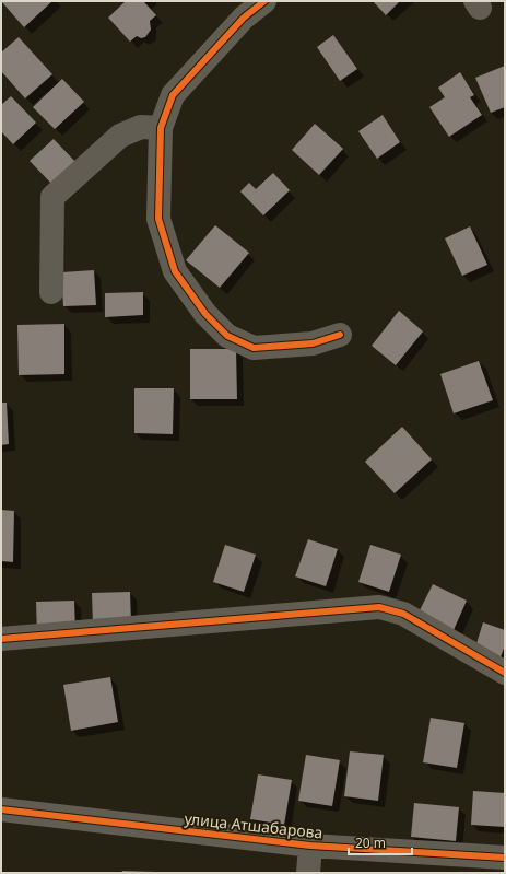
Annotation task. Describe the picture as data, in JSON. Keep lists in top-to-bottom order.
{
  "streets": {
    "street": ["улица Атшабарова"]
  },
  "scale_bar": "20 m"
}
